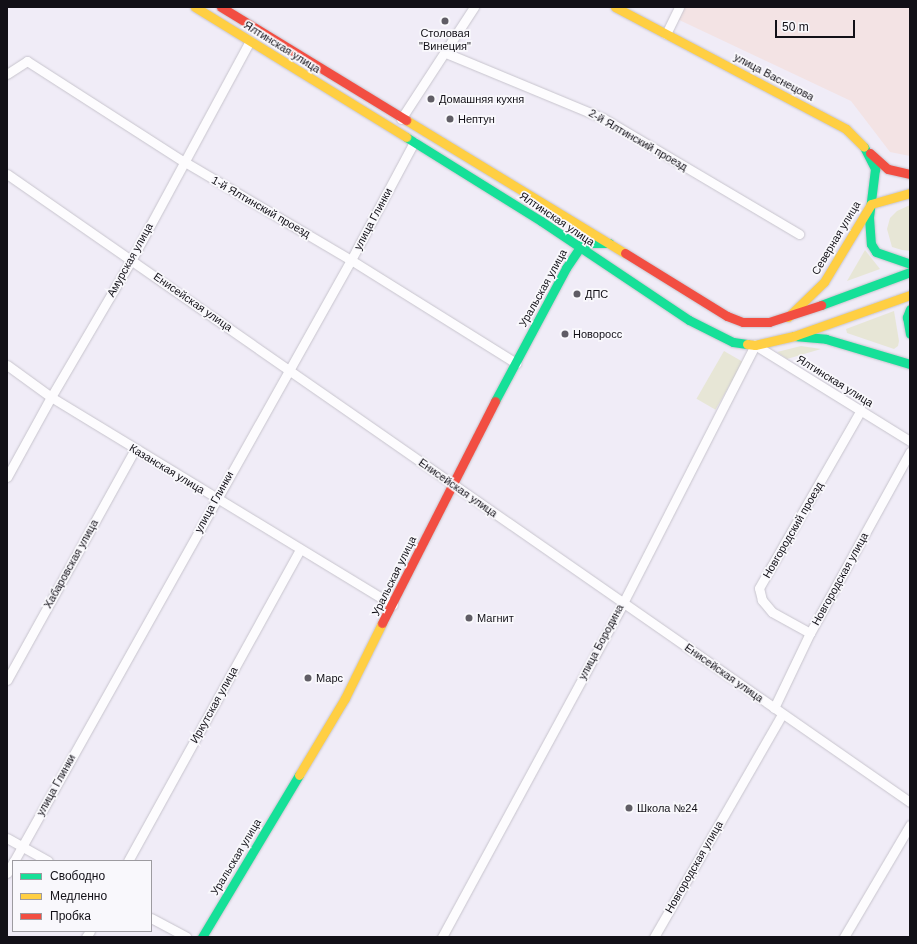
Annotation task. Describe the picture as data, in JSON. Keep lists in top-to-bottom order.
{
  "streets": {
    "main road": [
      "Ялтинская улица",
      "улица Васнецова",
      "Северная улица",
      "Уральская улица"
    ],
    "street": [
      "2-й Ялтинский проезд",
      "1-й Ялтинский проезд",
      "улица Глинки",
      "Амурская улица",
      "Енисейская улица",
      "Казанская улица",
      "Новгородский проезд",
      "Хабаровская улица",
      "Новгородская улица",
      "улица Бородина",
      "Иркутская улица"
    ]
  },
  "crossings": [
    ["Ялтинская улица", "улица Глинки"],
    ["Ялтинская улица", "Северная улица"],
    ["Ялтинская улица", "Амурская улица"],
    ["Ялтинская улица", "Уральская улица"],
    ["Ялтинская улица", "Новгородский проезд"],
    ["Ялтинская улица", "улица Бородина"],
    ["улица Васнецова", "Северная улица"],
    ["1-й Ялтинский проезд", "улица Глинки"],
    ["1-й Ялтинский проезд", "Амурская улица"],
    ["1-й Ялтинский проезд", "Уральская улица"],
    ["улица Глинки", "Енисейская улица"],
    ["улица Глинки", "Казанская улица"],
    ["Амурская улица", "Енисейская улица"],
    ["Амурская улица", "Казанская улица"],
    ["Уральская улица", "Енисейская улица"],
    ["Уральская улица", "Казанская улица"],
    ["Енисейская улица", "Новгородская улица"],
    ["Енисейская улица", "улица Бородина"],
    ["Казанская улица", "Хабаровская улица"],
    ["Казанская улица", "Иркутская улица"],
    ["Новгородский проезд", "Новгородская улица"]
  ],
  "places": [
    "Столовая \"Винеция\"",
    "Домашняя кухня",
    "Нептун",
    "ДПС",
    "Новоросс",
    "Магнит",
    "Марс",
    "Школа №24"
  ],
  "legend": ["Свободно", "Медленно", "Пробка"],
  "scale_bar": "50 m"
}
